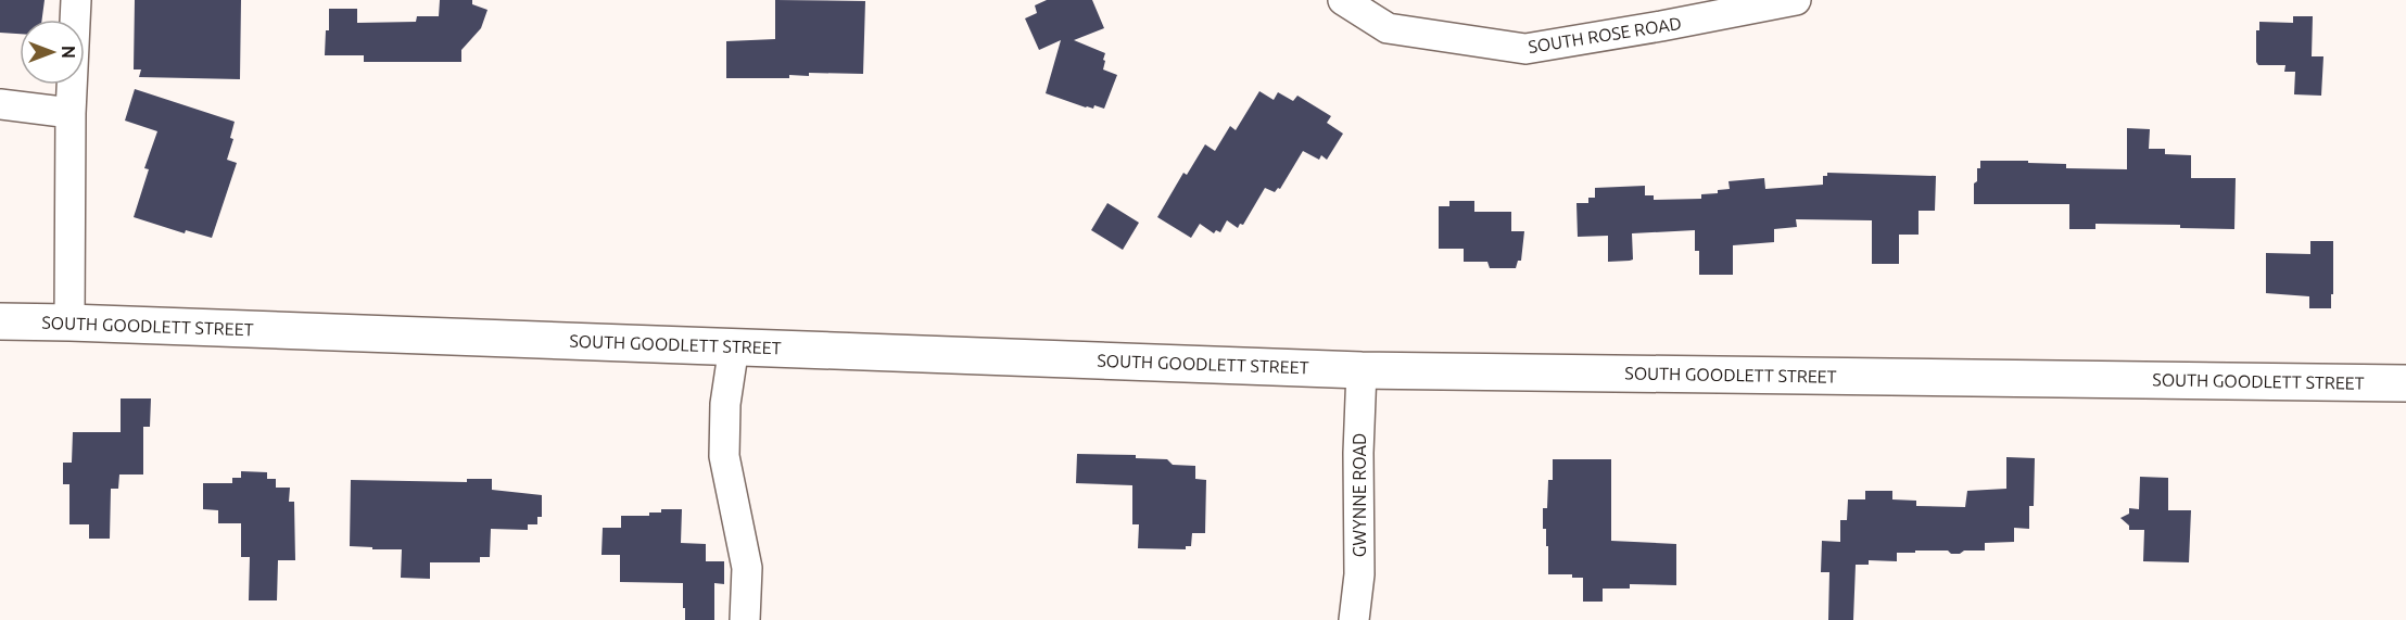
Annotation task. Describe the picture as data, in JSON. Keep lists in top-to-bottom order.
{
  "streets": {
    "main road": ["SOUTH GOODLETT STREET"],
    "street": ["SOUTH ROSE ROAD", "GWYNNE ROAD"]
  },
  "crossings": [
    ["SOUTH GOODLETT STREET", "GWYNNE ROAD"]
  ],
  "north": "right"
}
